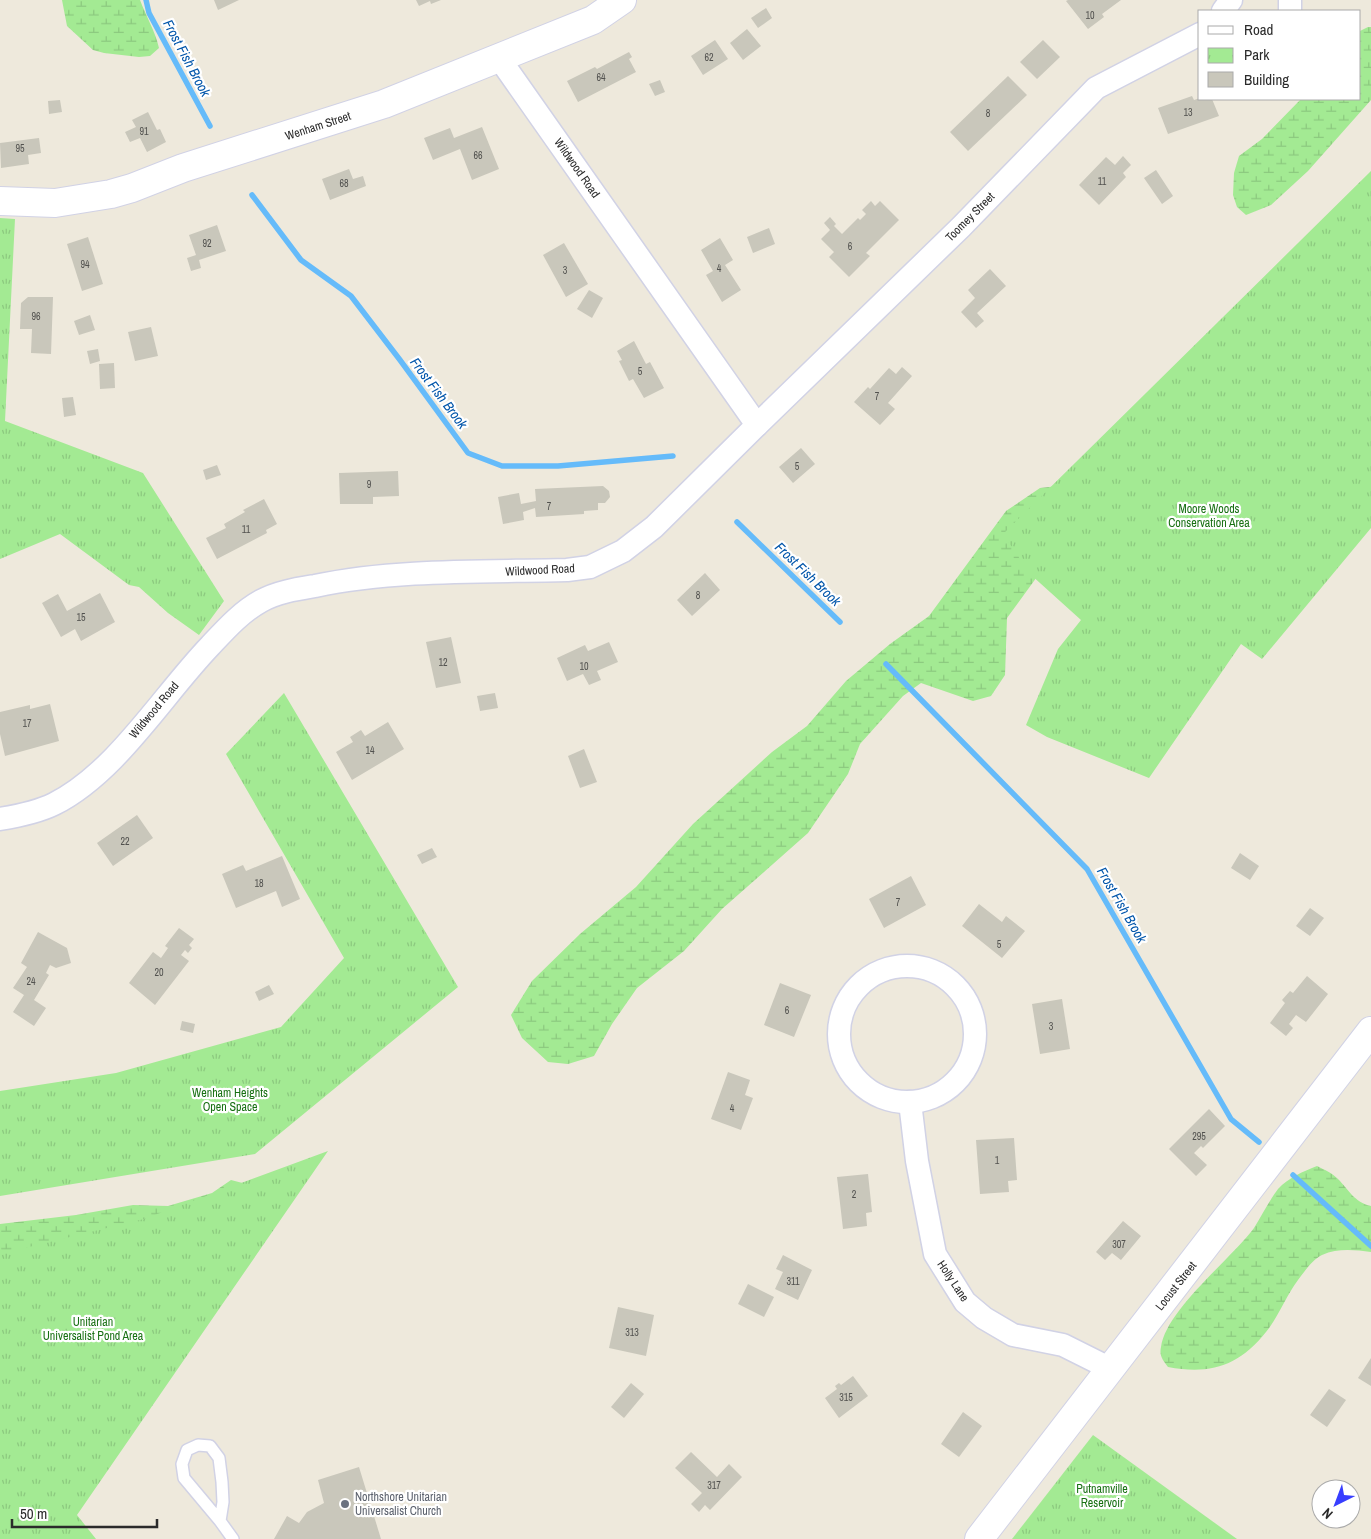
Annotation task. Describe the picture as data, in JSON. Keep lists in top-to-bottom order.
{
  "streets": {
    "main road": ["Wenham Street", "Locust Street"],
    "street": ["Wildwood Road", "Toomey Street", "Holly Lane"]
  },
  "crossings": [
    ["Wenham Street", "Wildwood Road"],
    ["Wildwood Road", "Toomey Street"],
    ["Holly Lane", "Locust Street"]
  ],
  "water": ["Frost Fish Brook"],
  "parks": [
    "Moore Woods Conservation Area",
    "Wenham Heights Open Space",
    "Unitarian Universalist Pond Area",
    "Putnamville Reservoir"
  ],
  "places": ["Northshore Unitarian Universalist Church"],
  "house_numbers": [
    "10",
    "62",
    "64",
    "13",
    "8",
    "91",
    "95",
    "66",
    "11",
    "68",
    "92",
    "6",
    "94",
    "4",
    "3",
    "96",
    "5",
    "7",
    "5",
    "9",
    "7",
    "11",
    "8",
    "15",
    "12",
    "10",
    "17",
    "14",
    "22",
    "18",
    "7",
    "5",
    "20",
    "24",
    "6",
    "3",
    "4",
    "295",
    "1",
    "2",
    "307",
    "311",
    "313",
    "315",
    "317"
  ],
  "legend": ["Road", "Park", "Building"],
  "scale_bar": "50 m",
  "north": "bottom left"
}
